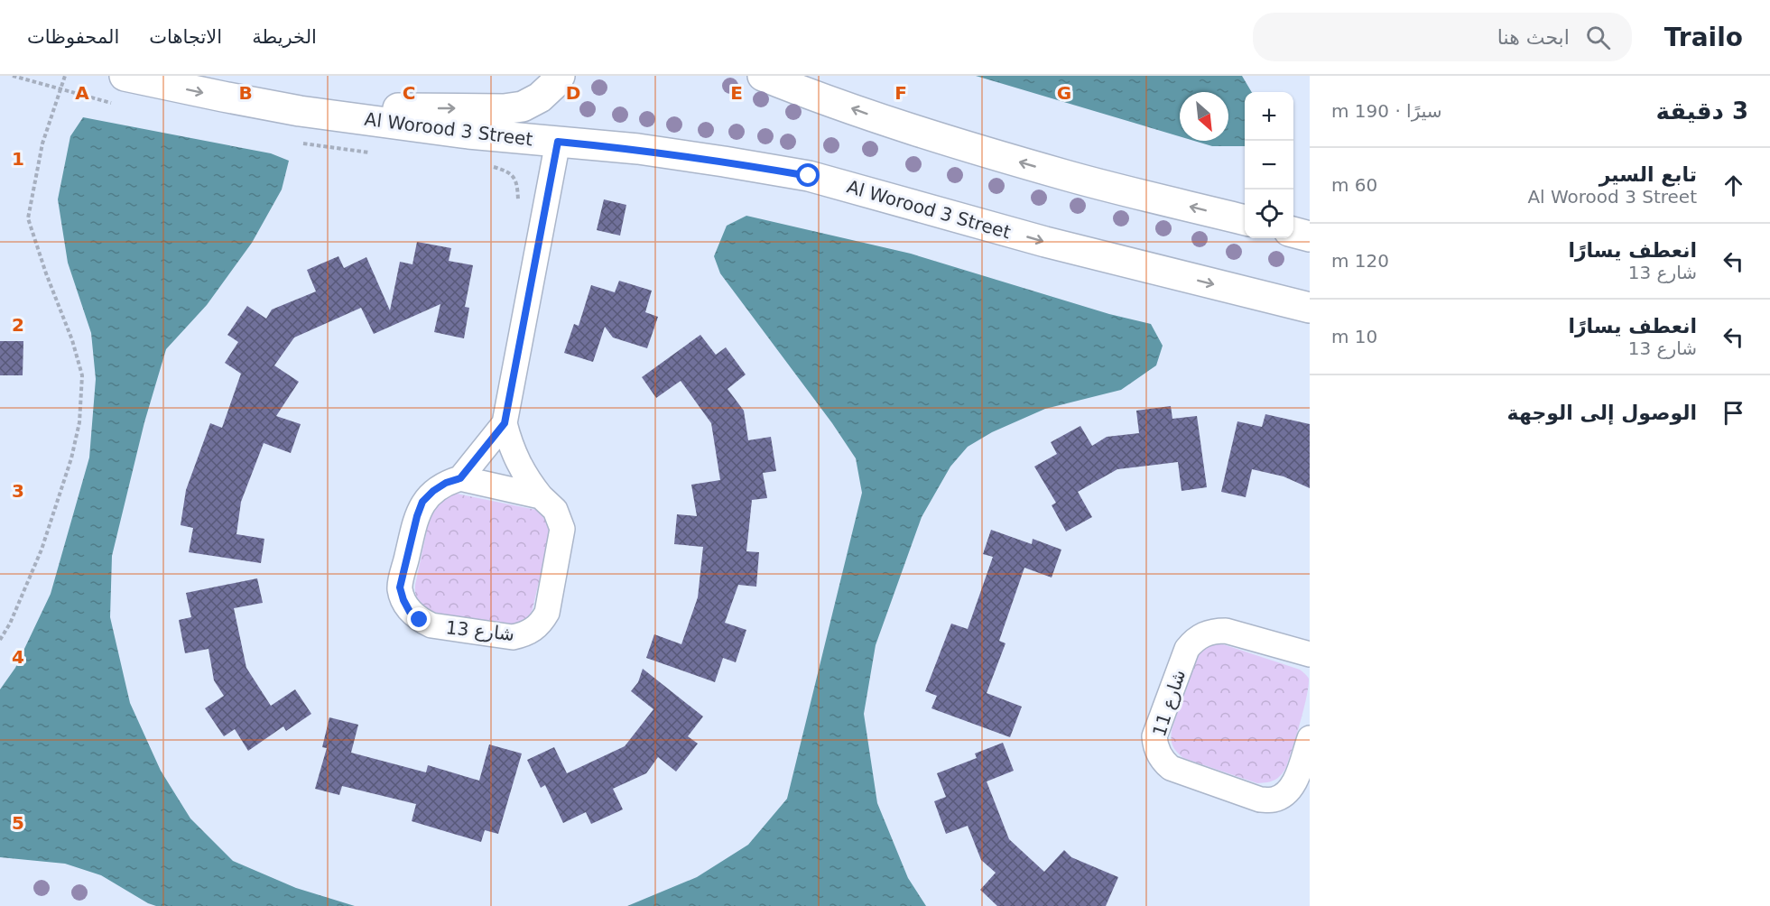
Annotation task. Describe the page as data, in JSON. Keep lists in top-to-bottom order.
{
  "streets": {
    "street": ["Al Worood 3 Street", "شارع 13", "شارع 11"]
  },
  "crossings": [
    ["Al Worood 3 Street", "شارع 13"]
  ],
  "north": "bottom right",
  "page": {
    "header": "Trailo",
    "search": "ابحث هنا",
    "nav": ["الخريطة", "الاتجاهات", "المحفوظات"],
    "heading": ["3 دقيقة", "سيرًا · 190 m"],
    "map_buttons": ["+", "−"],
    "list": [
      ["تابع السير", "Al Worood 3 Street", "60 m"],
      ["انعطف يسارًا", "شارع 13", "120 m"],
      ["انعطف يسارًا", "شارع 13", "10 m"],
      "الوصول إلى الوجهة"
    ]
  },
  "grid": {
    "columns": [
      "A",
      "B",
      "C",
      "D",
      "E",
      "F",
      "G"
    ],
    "rows": [
      "1",
      "2",
      "3",
      "4",
      "5"
    ]
  }
}
